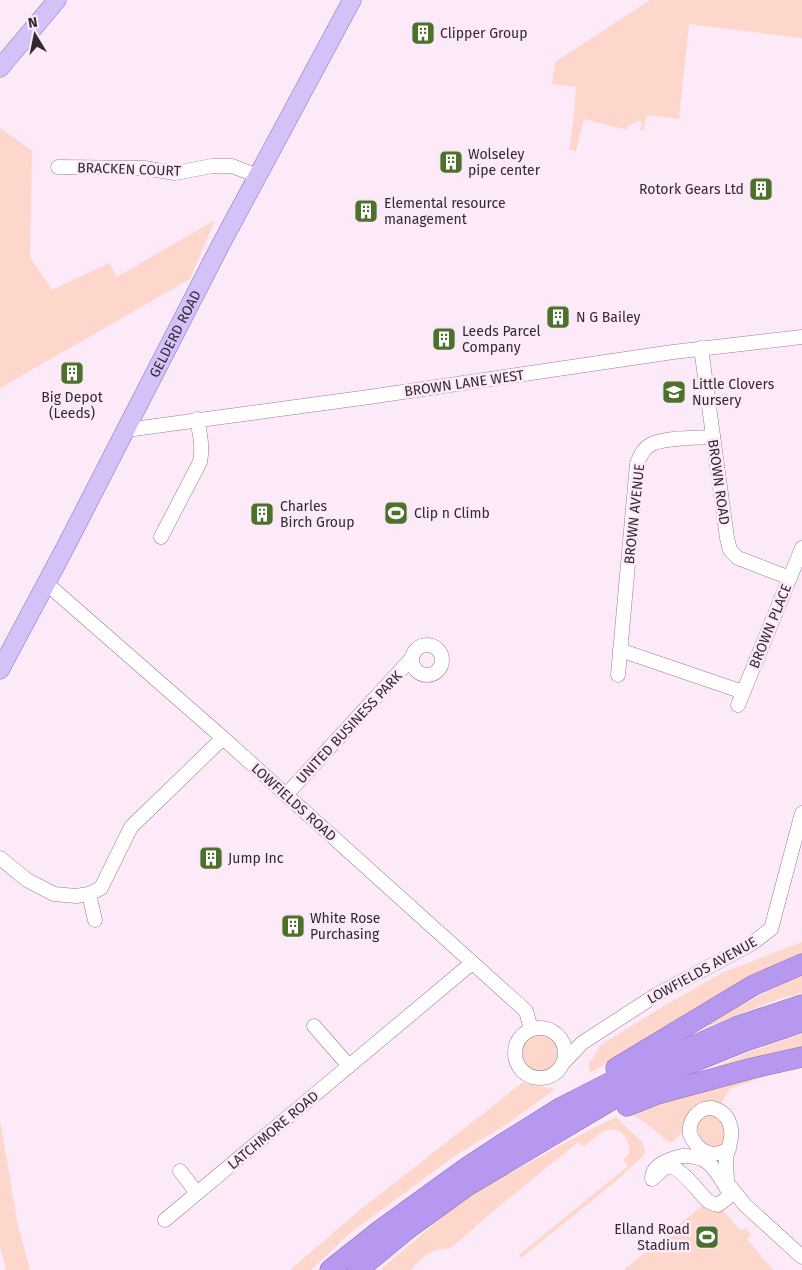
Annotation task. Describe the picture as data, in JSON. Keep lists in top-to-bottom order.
{
  "streets": {
    "main road": ["GELDERD ROAD"],
    "street": [
      "BRACKEN COURT",
      "BROWN LANE WEST",
      "BROWN ROAD",
      "BROWN AVENUE",
      "BROWN PLACE",
      "UNITED BUSINESS PARK",
      "LOWFIELDS ROAD",
      "LOWFIELDS AVENUE",
      "LATCHMORE ROAD"
    ]
  },
  "crossings": [
    ["BRACKEN COURT", "GELDERD ROAD"],
    ["GELDERD ROAD", "BROWN LANE WEST"],
    ["GELDERD ROAD", "LOWFIELDS ROAD"],
    ["BROWN LANE WEST", "BROWN ROAD"],
    ["BROWN ROAD", "BROWN AVENUE"],
    ["BROWN ROAD", "BROWN PLACE"],
    ["BROWN AVENUE", "BROWN PLACE"],
    ["UNITED BUSINESS PARK", "LOWFIELDS ROAD"],
    ["LOWFIELDS ROAD", "LOWFIELDS AVENUE"],
    ["LOWFIELDS ROAD", "LATCHMORE ROAD"]
  ],
  "places": {
    "building": [
      "Clipper Group",
      "Wolseley pipe center",
      "Rotork Gears Ltd",
      "Elemental resource management",
      "N G Bailey",
      "Leeds Parcel Company",
      "Big Depot (Leeds)",
      "Charles Birch Group",
      "Jump Inc",
      "White Rose Purchasing"
    ],
    "school or university": ["Little Clovers Nursery"],
    "sports": ["Clip n Climb", "Elland Road Stadium"]
  },
  "north": "top"
}
